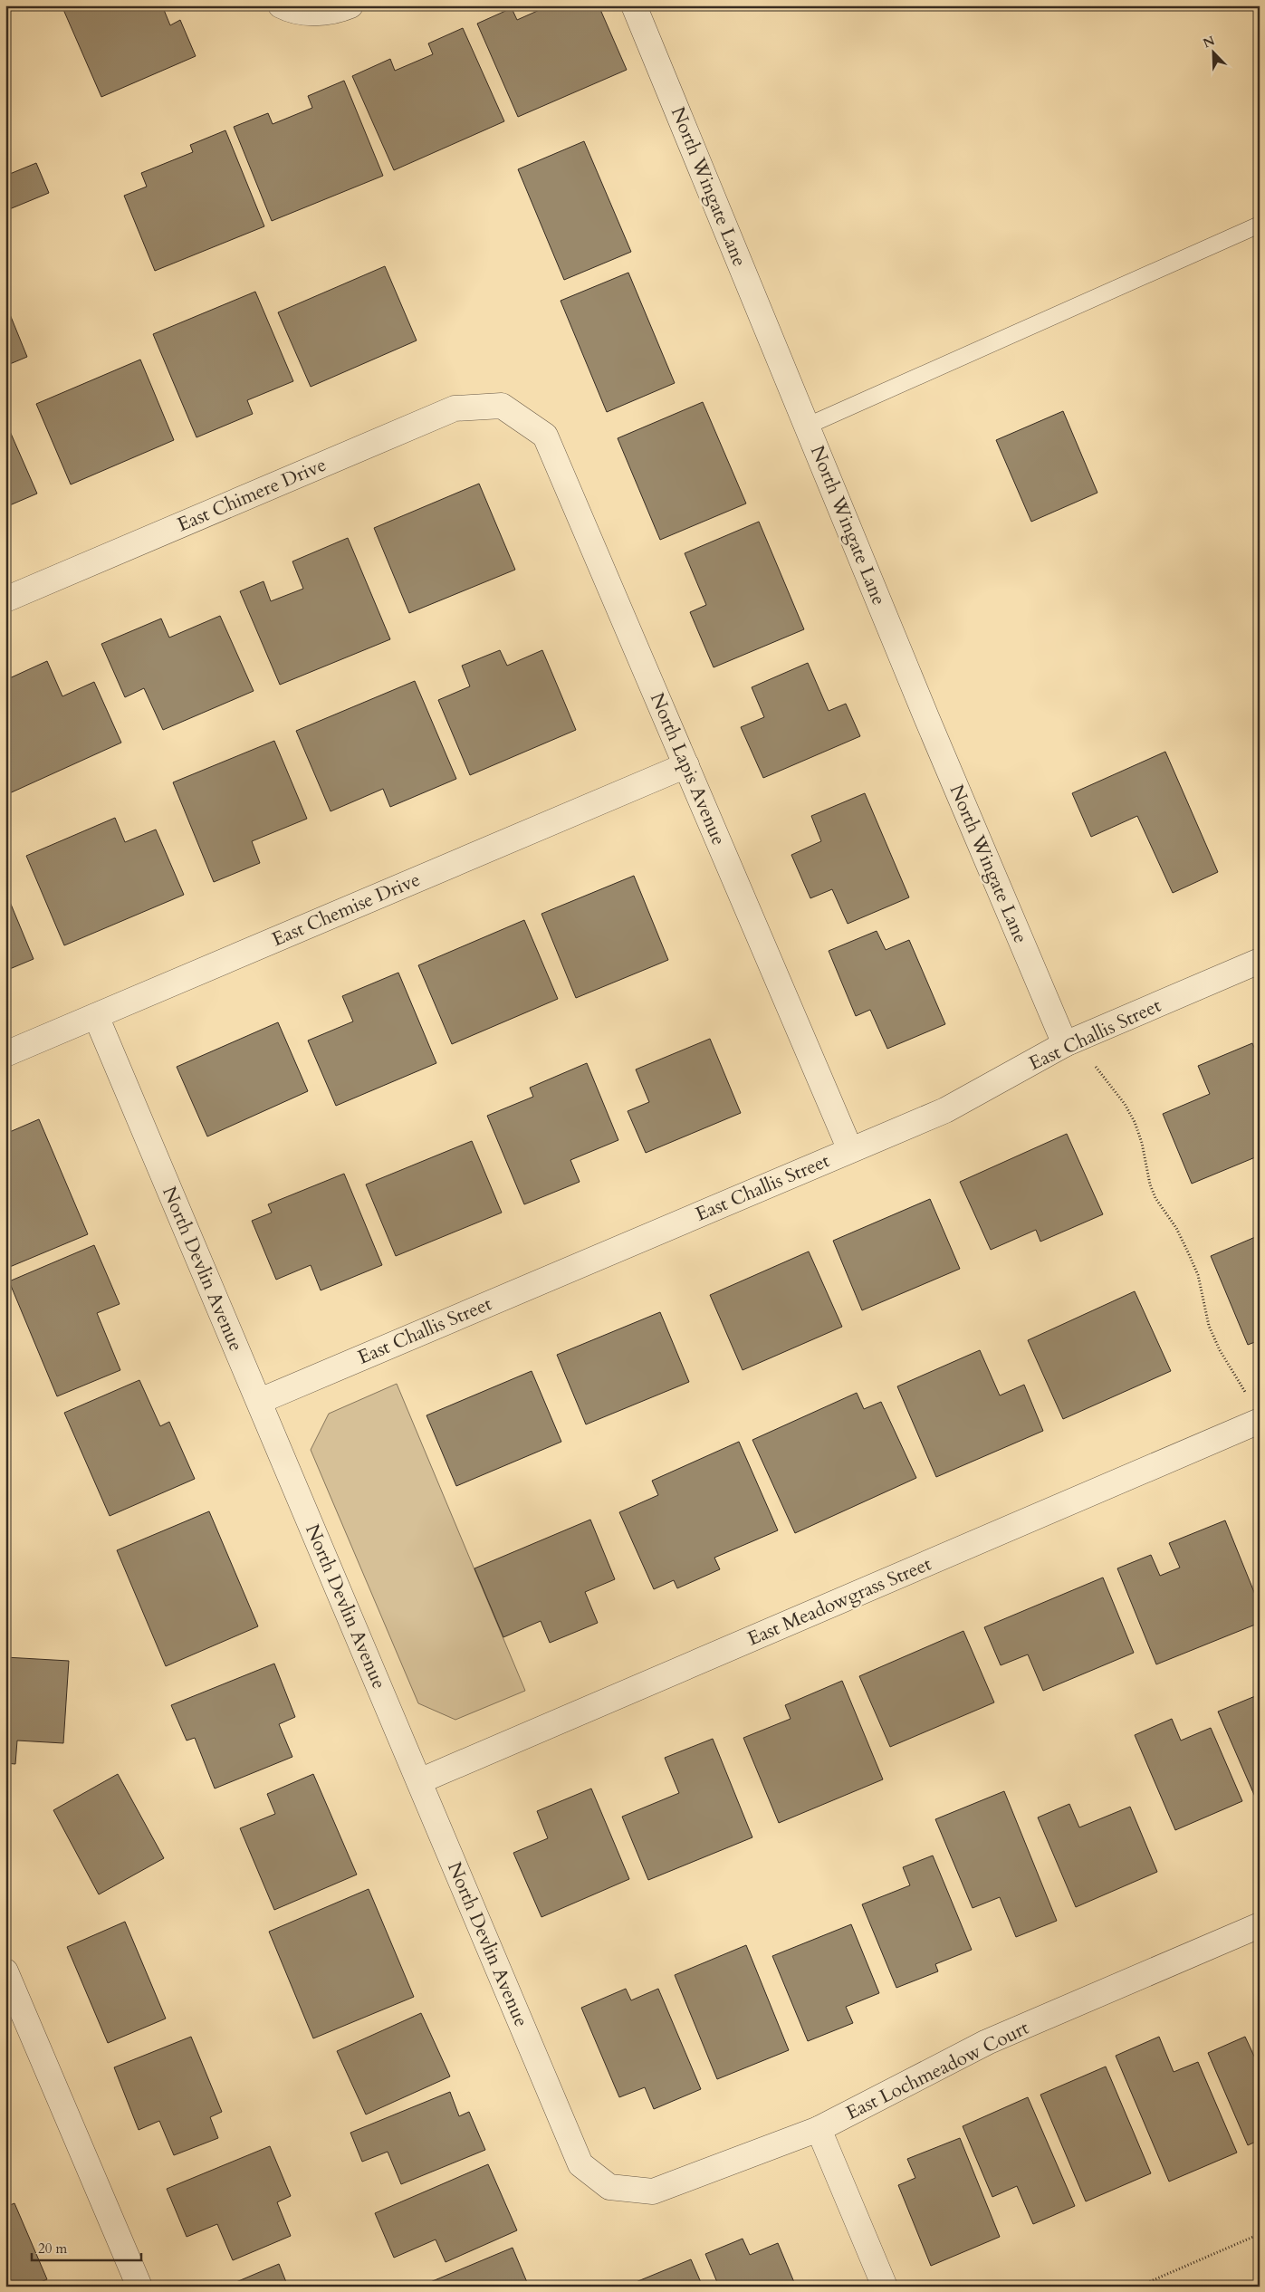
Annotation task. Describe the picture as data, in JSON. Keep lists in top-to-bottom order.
{
  "streets": {
    "street": [
      "North Wingate Lane",
      "East Chimere Drive",
      "North Lapis Avenue",
      "East Chemise Drive",
      "East Challis Street",
      "North Devlin Avenue",
      "East Meadowgrass Street",
      "East Lochmeadow Court"
    ]
  },
  "crossings": [
    ["North Wingate Lane", "East Challis Street"],
    ["East Chimere Drive", "North Lapis Avenue"],
    ["North Lapis Avenue", "East Chemise Drive"],
    ["North Lapis Avenue", "East Challis Street"],
    ["East Chemise Drive", "North Devlin Avenue"],
    ["East Challis Street", "North Devlin Avenue"],
    ["North Devlin Avenue", "East Meadowgrass Street"],
    ["North Devlin Avenue", "East Lochmeadow Court"]
  ],
  "scale_bar": "20 m",
  "north": "top left"
}
